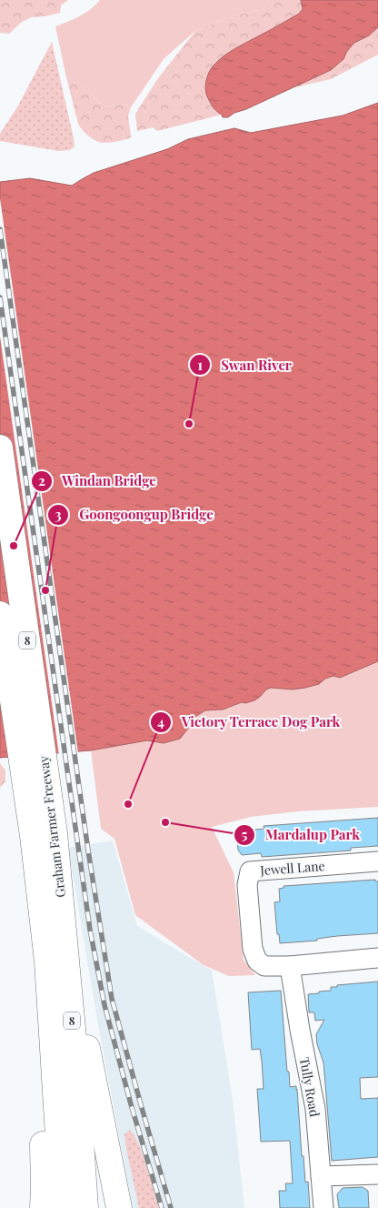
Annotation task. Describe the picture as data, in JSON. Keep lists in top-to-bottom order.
{
  "streets": {
    "highway": ["8", "Graham Farmer Freeway"],
    "street": ["Jewell Lane", "Tully Road"]
  },
  "crossings": [
    ["Jewell Lane", "Tully Road"]
  ],
  "places": [
    "Swan River",
    "Windan Bridge",
    "Goongoongup Bridge",
    "Victory Terrace Dog Park",
    "Mardalup Park"
  ]
}
